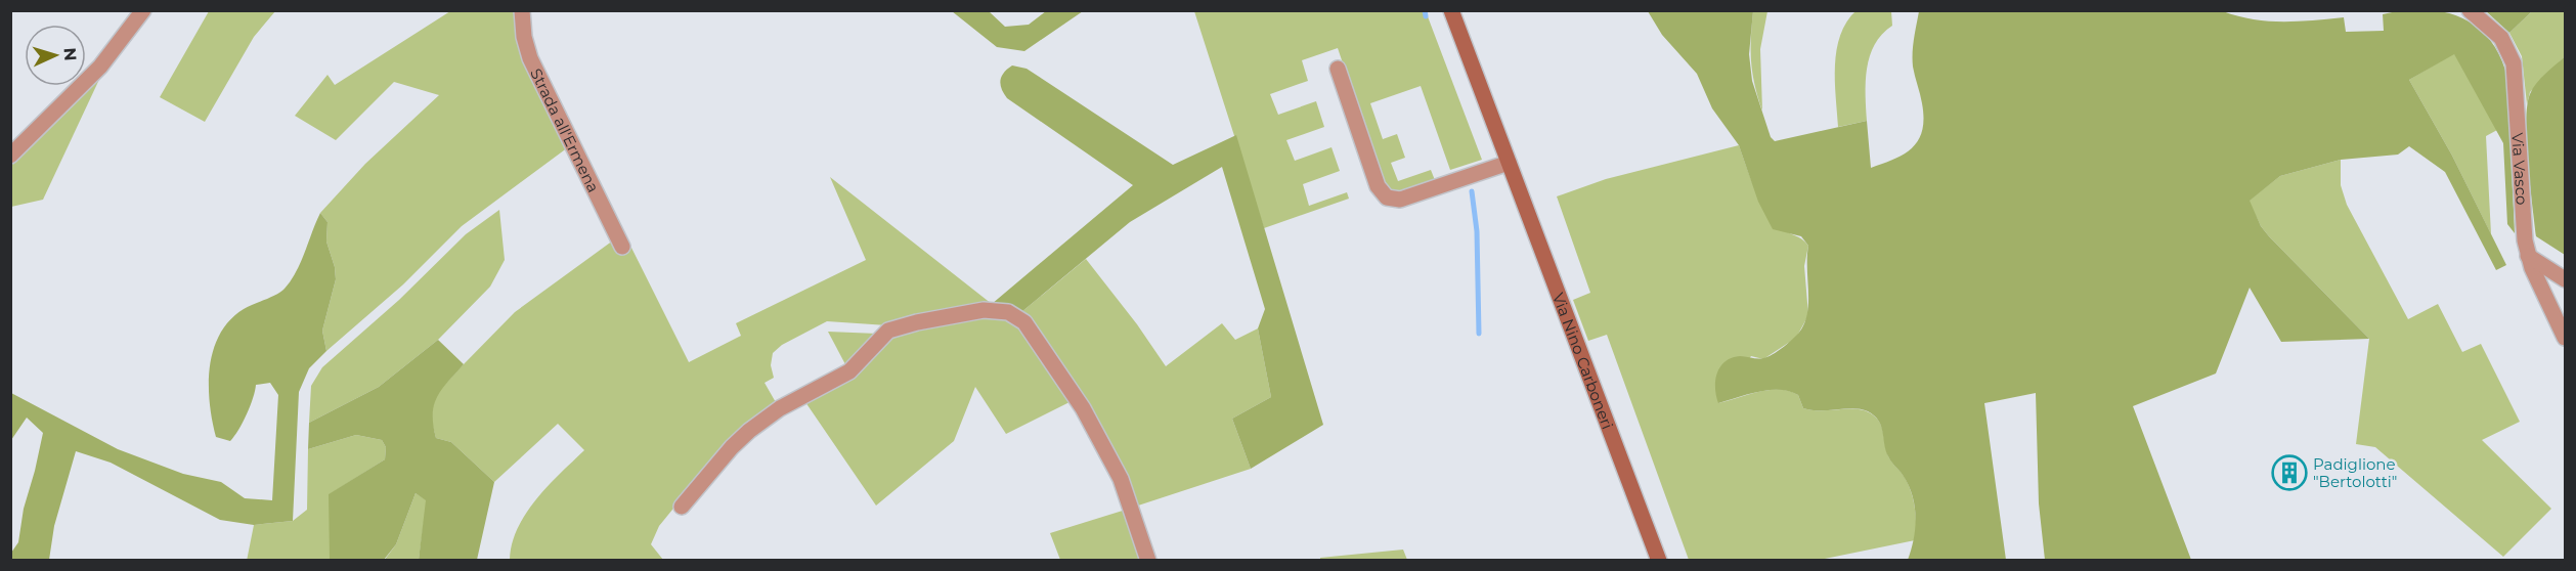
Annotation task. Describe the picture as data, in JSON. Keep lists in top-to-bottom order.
{
  "streets": {
    "main road": ["Via Nino Carboneri"],
    "street": ["Strada all'Ermena", "Via Vasco"]
  },
  "places": {
    "building": ["Padiglione \"Bertolotti\""]
  },
  "north": "right"
}
